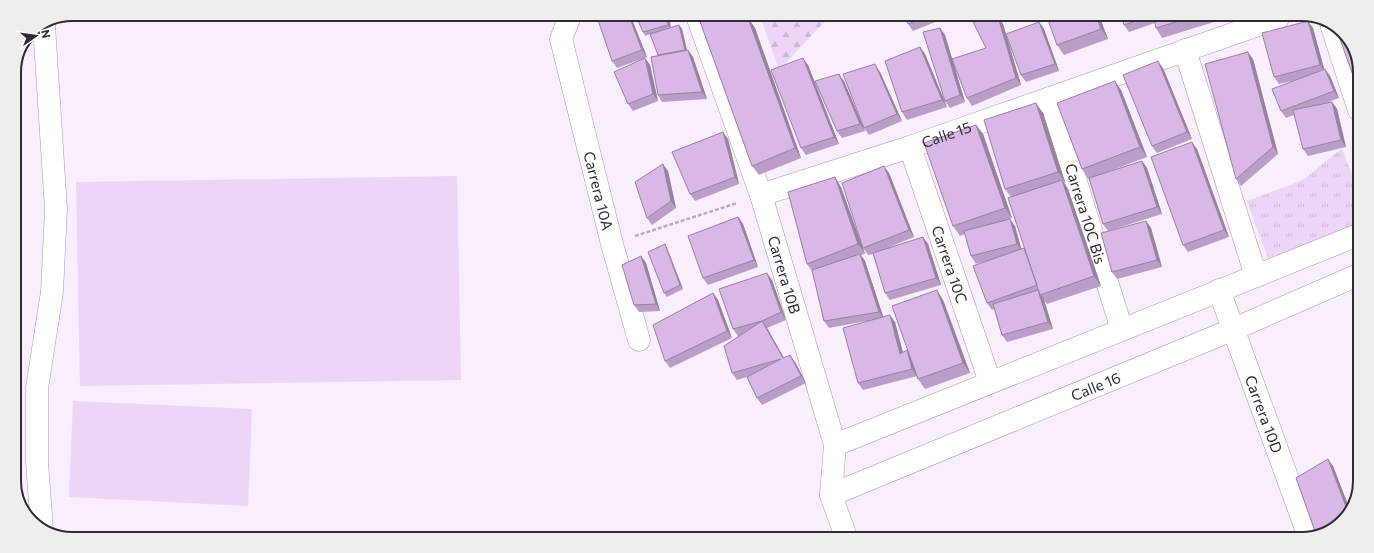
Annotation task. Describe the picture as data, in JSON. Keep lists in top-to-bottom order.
{
  "streets": {
    "street": [
      "Calle 15",
      "Carrera 10A",
      "Carrera 10C Bis",
      "Carrera 10C",
      "Carrera 10B",
      "Calle 16",
      "Carrera 10D"
    ]
  },
  "crossings": [
    ["Calle 15", "Carrera 10C Bis"],
    ["Calle 15", "Carrera 10C"],
    ["Calle 15", "Carrera 10B"],
    ["Carrera 10B", "Calle 16"],
    ["Calle 16", "Carrera 10D"]
  ],
  "north": "right"
}
